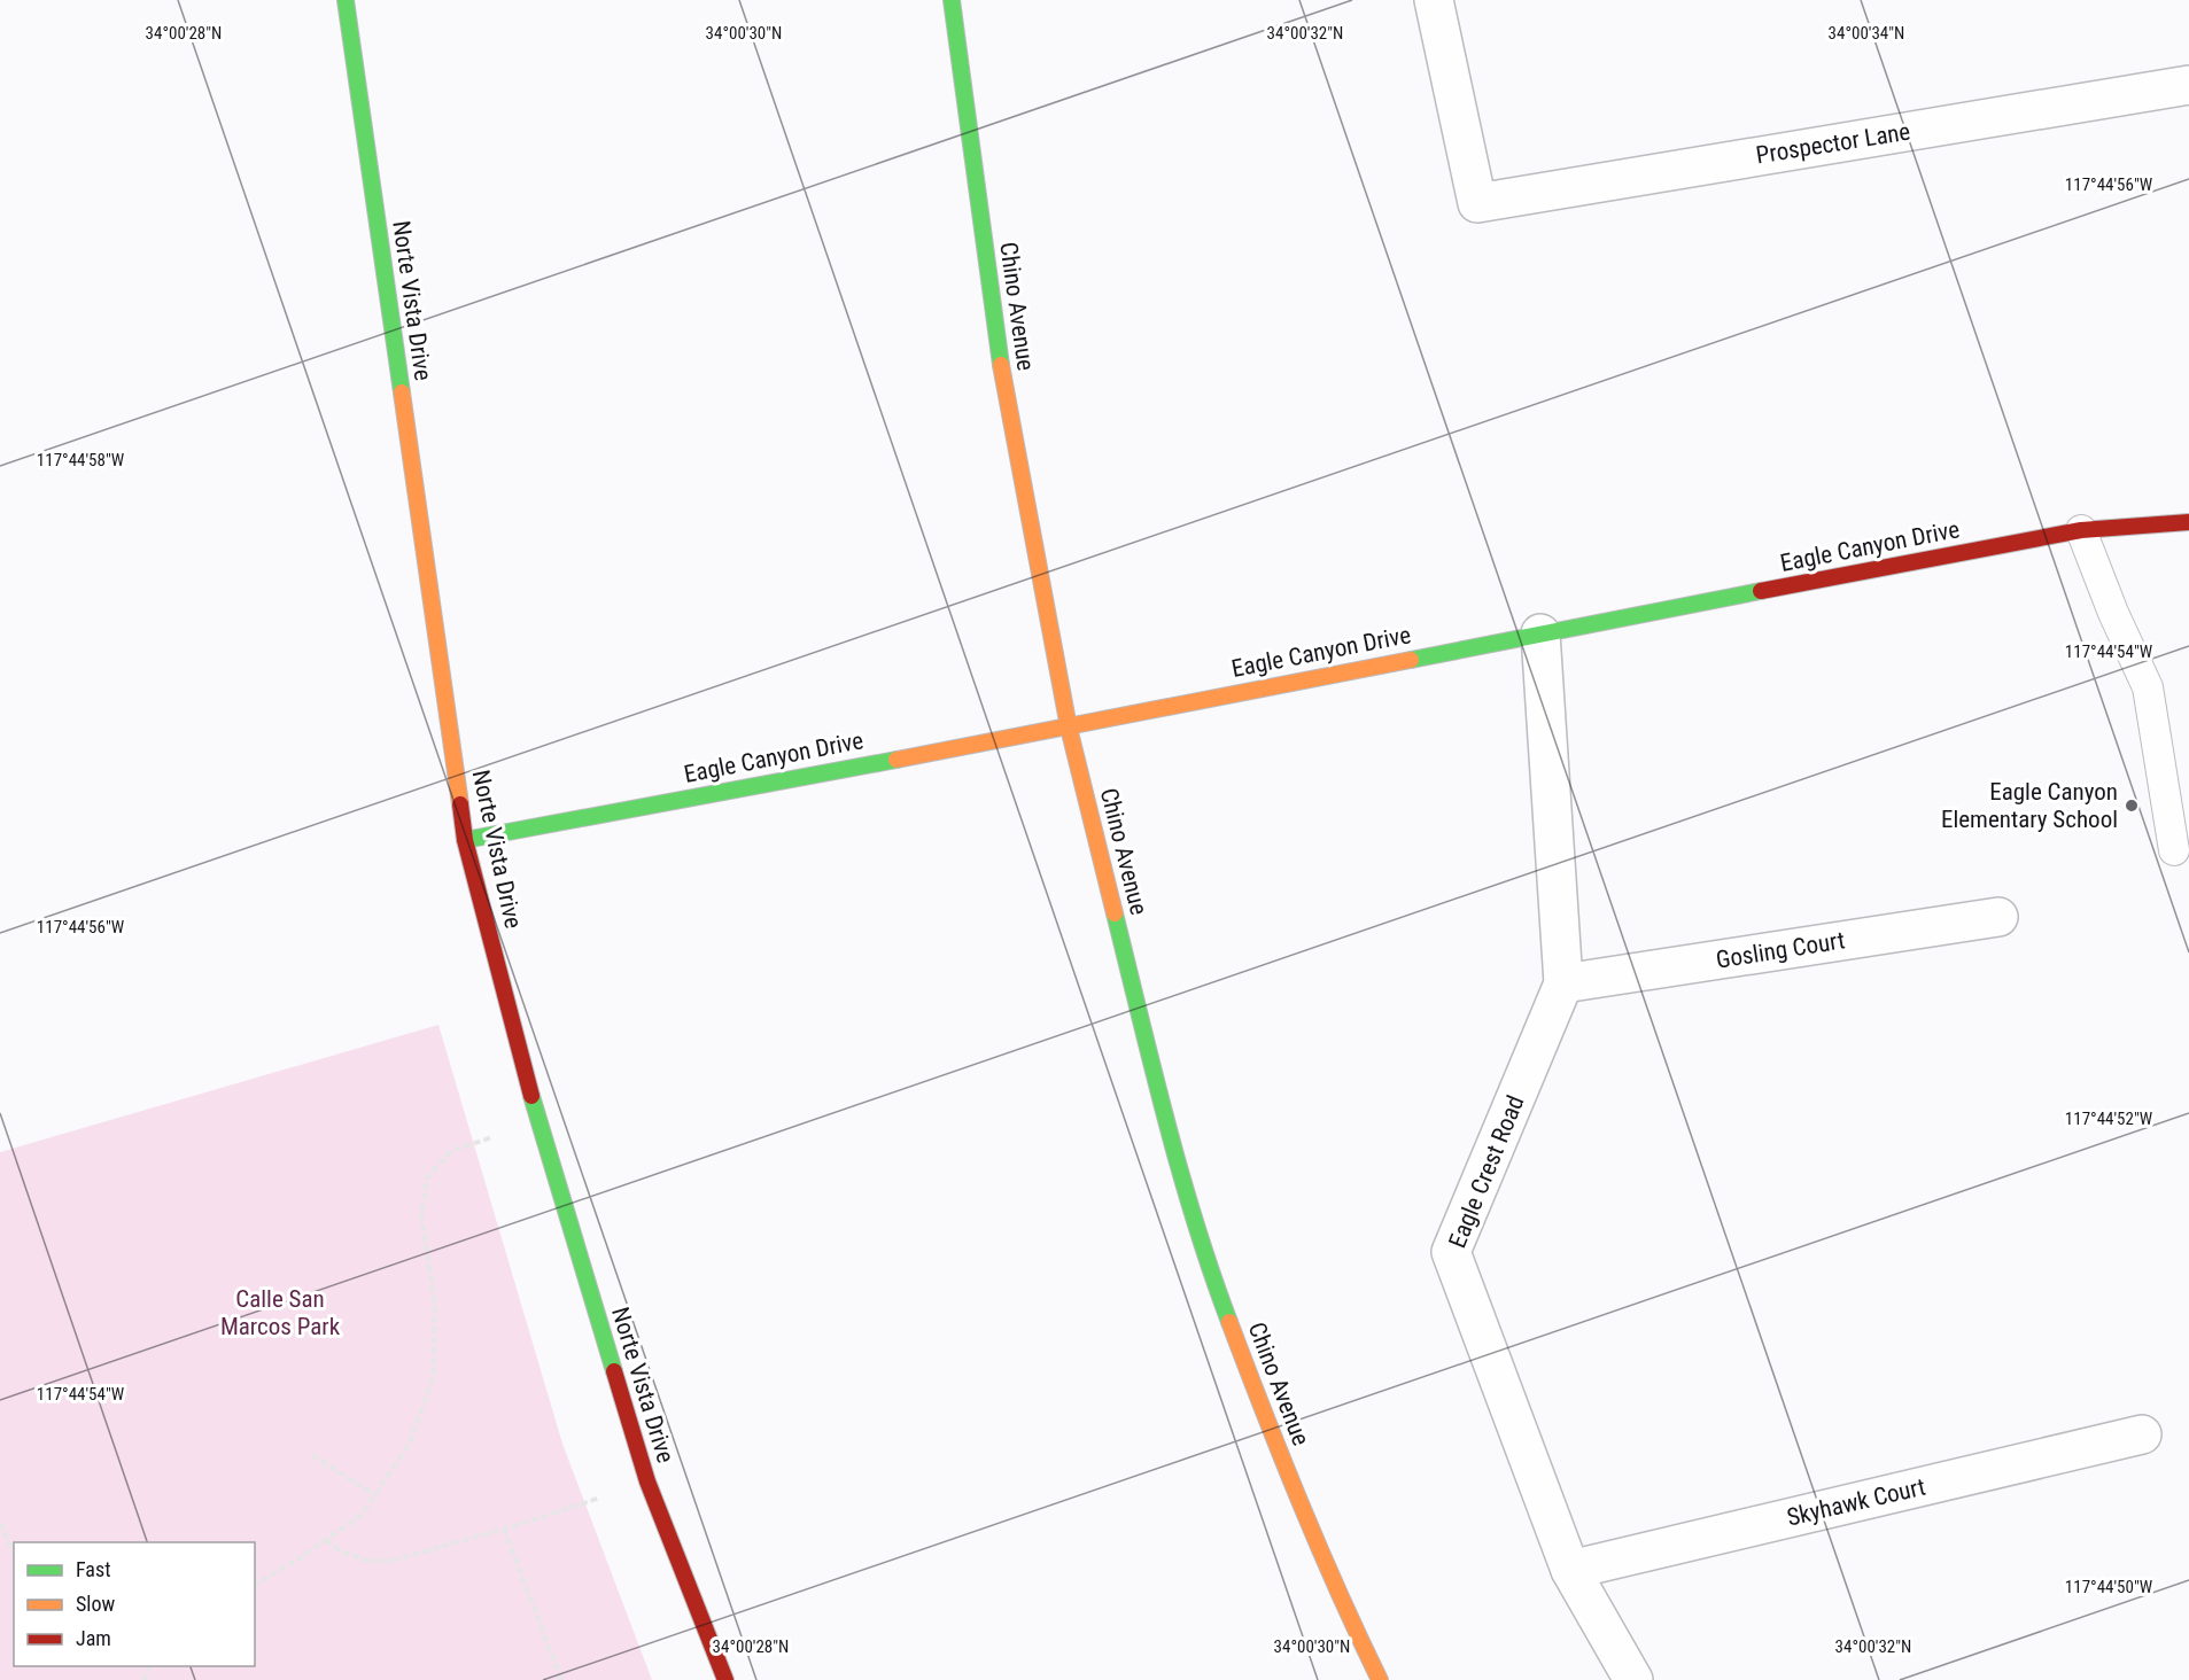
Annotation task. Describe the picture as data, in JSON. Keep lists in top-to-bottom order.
{
  "streets": {
    "street": [
      "Prospector Lane",
      "Norte Vista Drive",
      "Chino Avenue",
      "Eagle Canyon Drive",
      "Gosling Court",
      "Eagle Crest Road",
      "Skyhawk Court"
    ]
  },
  "crossings": [
    ["Norte Vista Drive", "Eagle Canyon Drive"],
    ["Chino Avenue", "Eagle Canyon Drive"],
    ["Eagle Canyon Drive", "Eagle Crest Road"],
    ["Gosling Court", "Eagle Crest Road"],
    ["Eagle Crest Road", "Skyhawk Court"]
  ],
  "parks": ["Calle San Marcos Park"],
  "places": ["Eagle Canyon Elementary School"],
  "legend": ["Fast", "Slow", "Jam"],
  "coordinates": [
    "34°00'28\"N",
    "34°00'30\"N",
    "34°00'32\"N",
    "34°00'34\"N",
    "117°44'56\"W",
    "117°44'58\"W",
    "117°44'54\"W",
    "117°44'52\"W",
    "117°44'50\"W"
  ]
}
